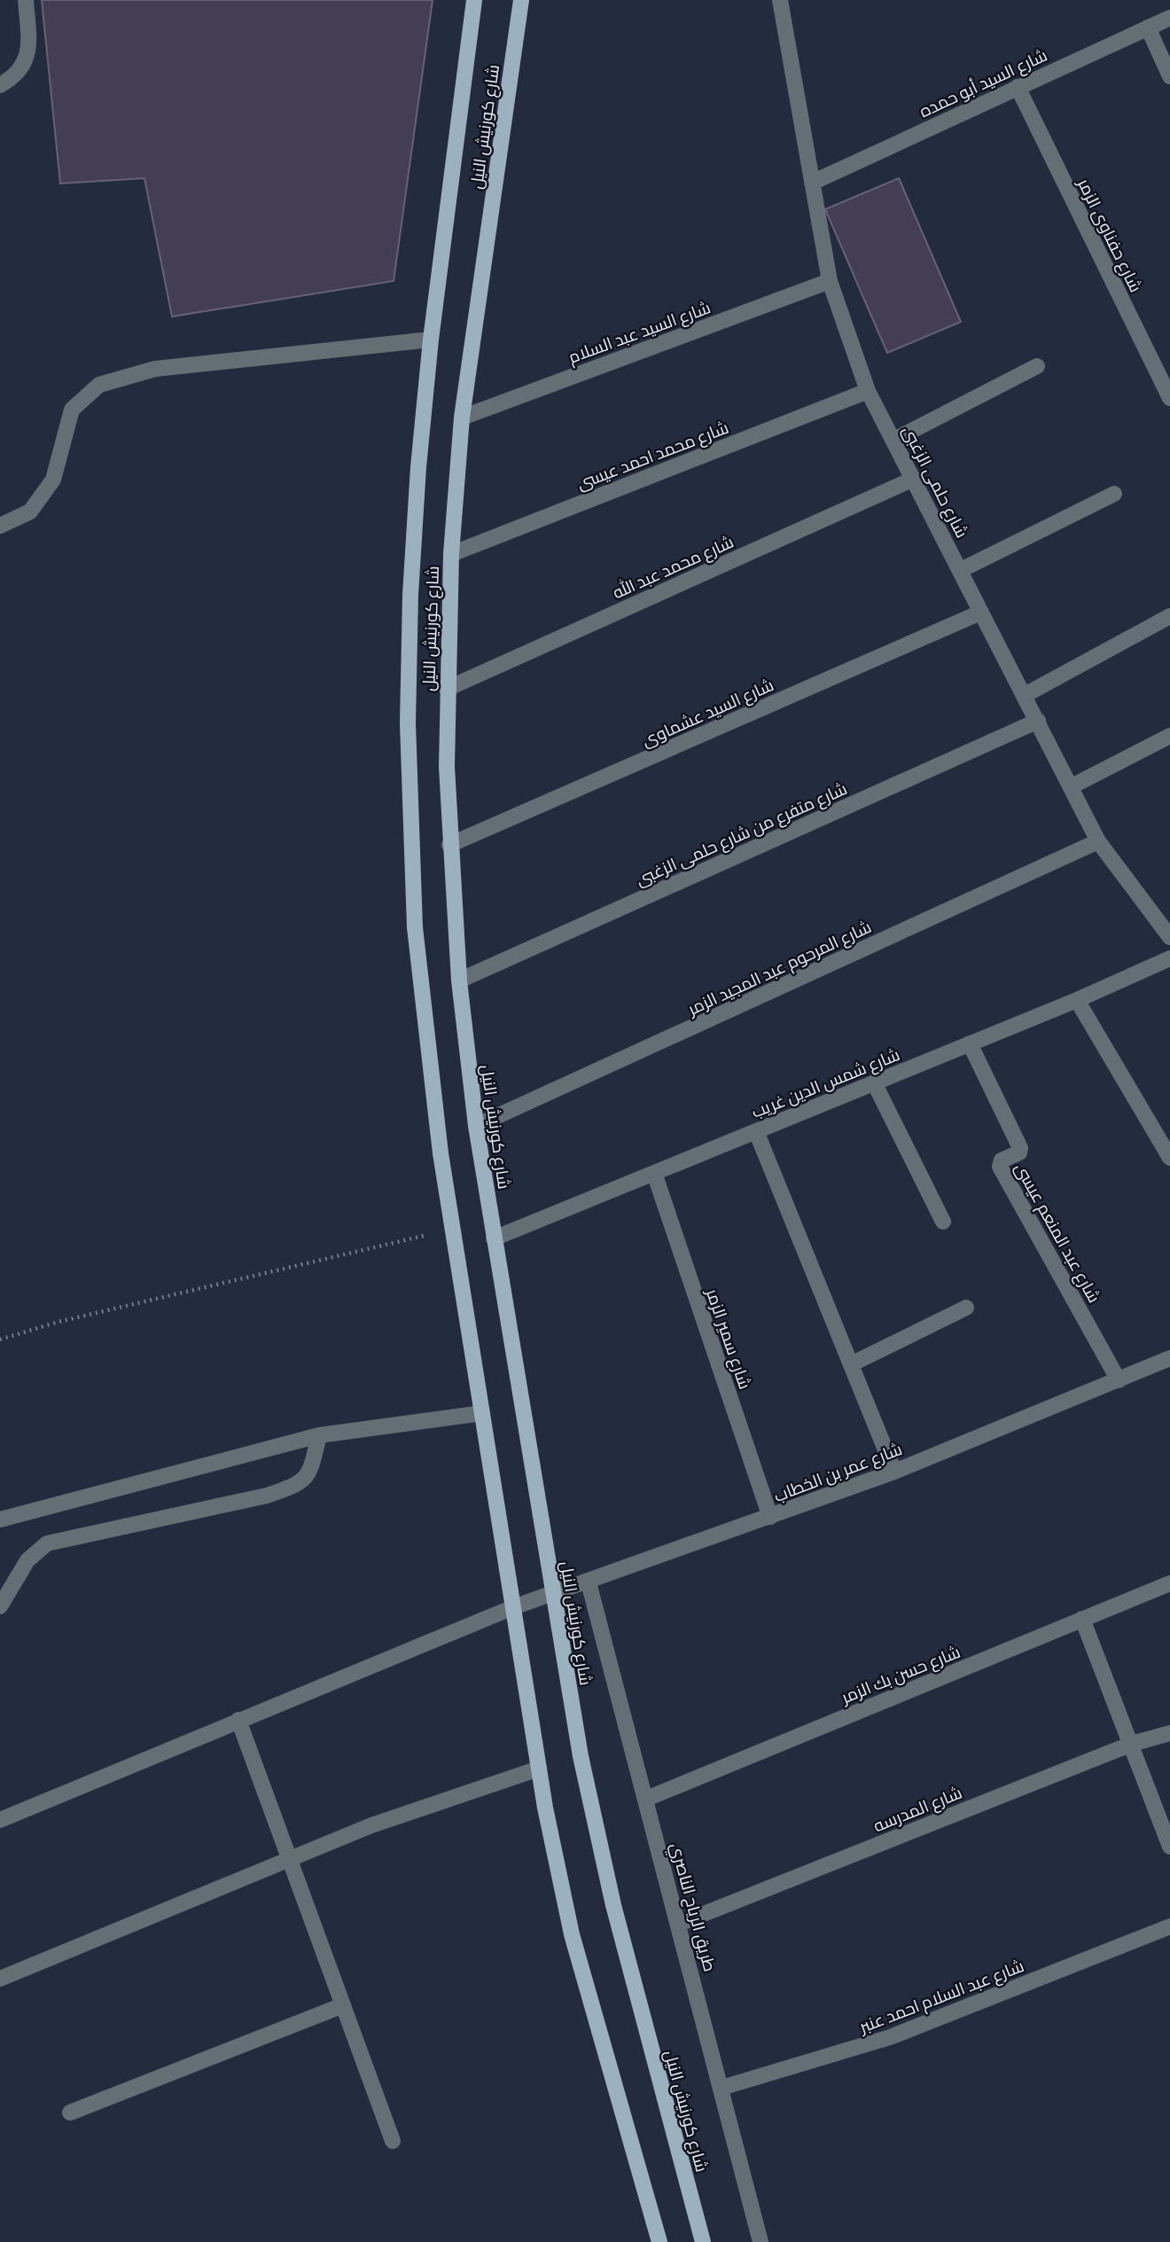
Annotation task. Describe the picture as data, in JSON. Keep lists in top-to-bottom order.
{
  "streets": {
    "main road": ["شارع كورنيش النيل"],
    "street": [
      "شارع السيد أبو حمده",
      "شارع حفناوى الزمر",
      "شارع السيد عبد السلام",
      "شارع محمد احمد عيسى",
      "شارع حلمى الزغبى",
      "شارع محمد عبد الله",
      "شارع السيد عشماوى",
      "شارع متفرع من شارع حلمى الزغبى",
      "شارع المرحوم عبد المجيد الزمر",
      "شارع شمس الدين غريب",
      "شارع عبد المنعم عيسى",
      "شارع سمير الزمر",
      "شارع عمر بن الخطاب",
      "شارع حسن بك الزمر",
      "شارع المدرسه",
      "طريق الرياح الناصري",
      "شارع عبد السلام احمد عنبر"
    ]
  },
  "crossings": [
    ["شارع السيد أبو حمده", "شارع حفناوى الزمر"],
    ["شارع السيد أبو حمده", "شارع حلمى الزغبى"],
    ["شارع كورنيش النيل", "شارع السيد عبد السلام"],
    ["شارع كورنيش النيل", "شارع محمد احمد عيسى"],
    ["شارع كورنيش النيل", "شارع محمد عبد الله"],
    ["شارع كورنيش النيل", "شارع السيد عشماوى"],
    ["شارع كورنيش النيل", "شارع متفرع من شارع حلمى الزغبى"],
    ["شارع كورنيش النيل", "شارع المرحوم عبد المجيد الزمر"],
    ["شارع كورنيش النيل", "شارع شمس الدين غريب"],
    ["شارع كورنيش النيل", "شارع عمر بن الخطاب"],
    ["شارع السيد عبد السلام", "شارع حلمى الزغبى"],
    ["شارع محمد احمد عيسى", "شارع حلمى الزغبى"],
    ["شارع حلمى الزغبى", "شارع محمد عبد الله"],
    ["شارع حلمى الزغبى", "شارع السيد عشماوى"],
    ["شارع حلمى الزغبى", "شارع متفرع من شارع حلمى الزغبى"],
    ["شارع حلمى الزغبى", "شارع المرحوم عبد المجيد الزمر"],
    ["شارع شمس الدين غريب", "شارع عبد المنعم عيسى"],
    ["شارع شمس الدين غريب", "شارع سمير الزمر"],
    ["شارع عبد المنعم عيسى", "شارع عمر بن الخطاب"],
    ["شارع سمير الزمر", "شارع عمر بن الخطاب"],
    ["شارع عمر بن الخطاب", "طريق الرياح الناصري"],
    ["شارع حسن بك الزمر", "طريق الرياح الناصري"],
    ["شارع المدرسه", "طريق الرياح الناصري"],
    ["طريق الرياح الناصري", "شارع عبد السلام احمد عنبر"]
  ]
}
